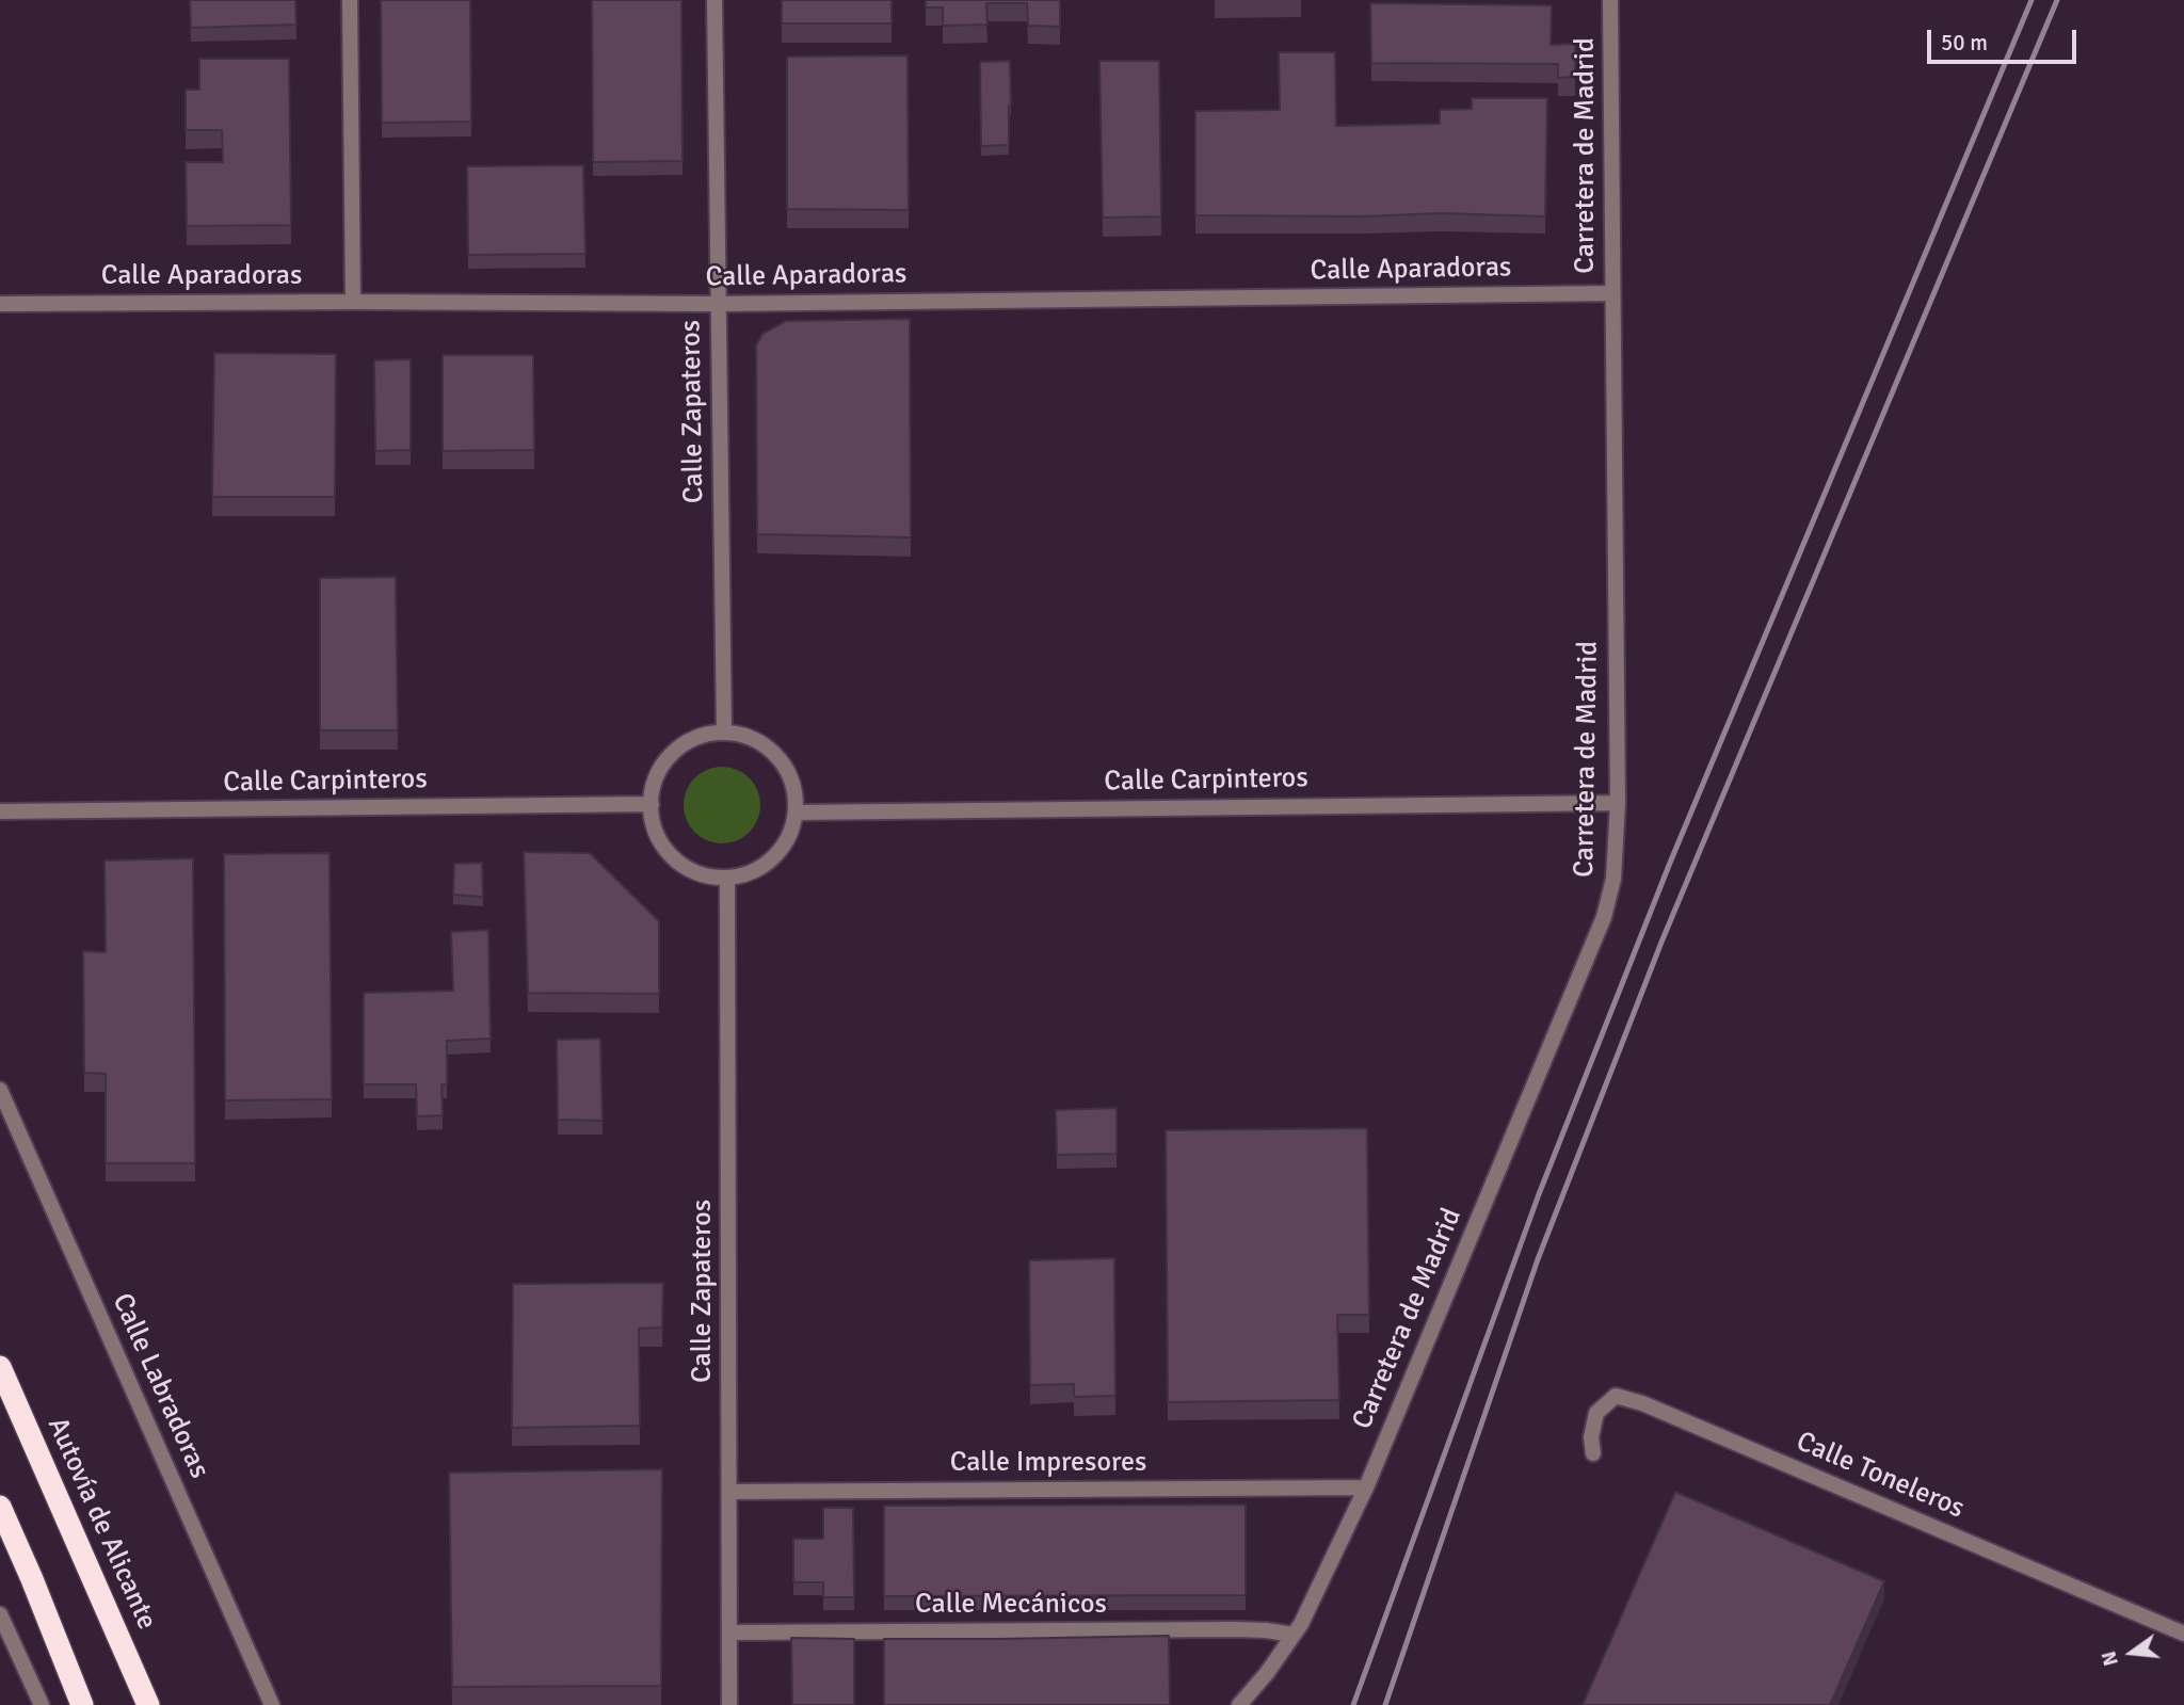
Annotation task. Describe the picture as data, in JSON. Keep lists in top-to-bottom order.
{
  "streets": {
    "highway": ["Autovía de Alicante"],
    "street": [
      "Carretera de Madrid",
      "Calle Aparadoras",
      "Calle Zapateros",
      "Calle Carpinteros",
      "Calle Labradoras",
      "Calle Impresores",
      "Calle Toneleros",
      "Calle Mecánicos"
    ]
  },
  "crossings": [
    ["Carretera de Madrid", "Calle Aparadoras"],
    ["Carretera de Madrid", "Calle Carpinteros"],
    ["Carretera de Madrid", "Calle Impresores"],
    ["Carretera de Madrid", "Calle Mecánicos"],
    ["Calle Aparadoras", "Calle Zapateros"],
    ["Calle Zapateros", "Calle Carpinteros"],
    ["Calle Zapateros", "Calle Impresores"],
    ["Calle Zapateros", "Calle Mecánicos"]
  ],
  "scale_bar": "50 m",
  "north": "left"
}
